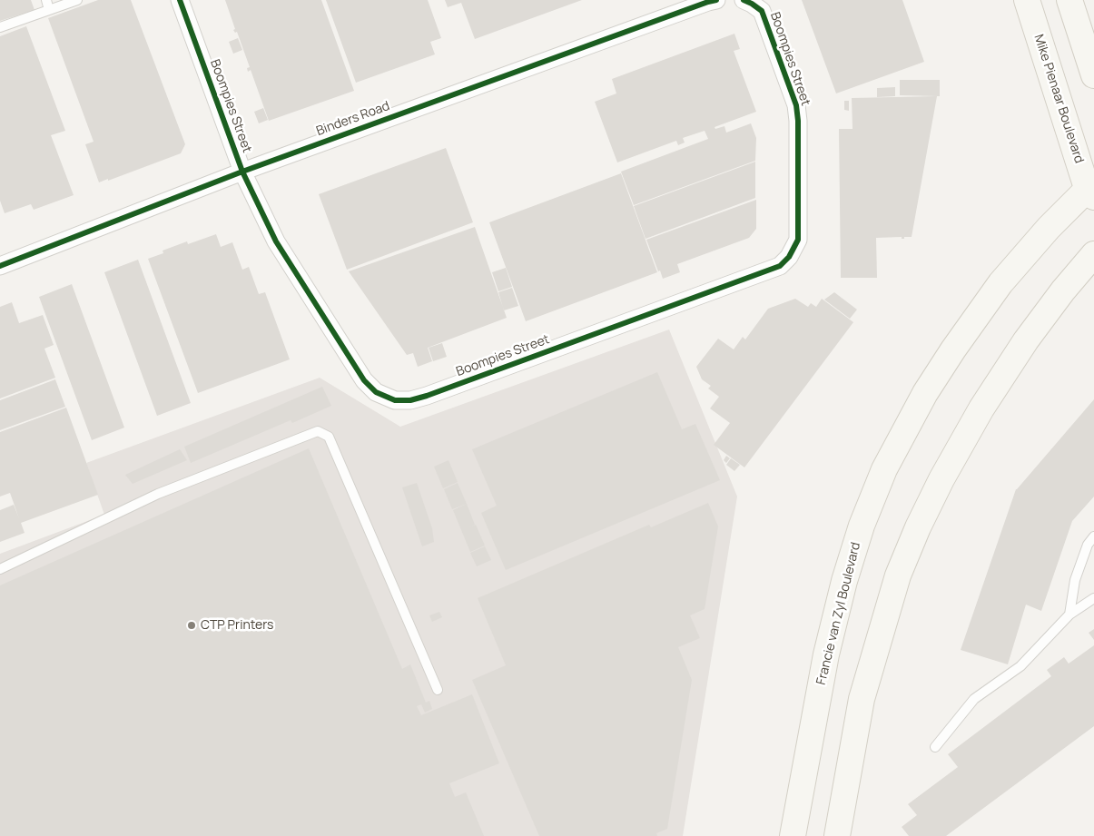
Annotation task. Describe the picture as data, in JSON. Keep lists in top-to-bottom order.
{
  "streets": {
    "main road": ["Mike Pienaar Boulevard", "Francie van Zyl Boulevard"],
    "street": ["Boompies Street", "Binders Road"]
  },
  "crossings": [
    ["Boompies Street", "Binders Road"],
    ["Mike Pienaar Boulevard", "Francie van Zyl Boulevard"]
  ],
  "places": ["CTP Printers"]
}
